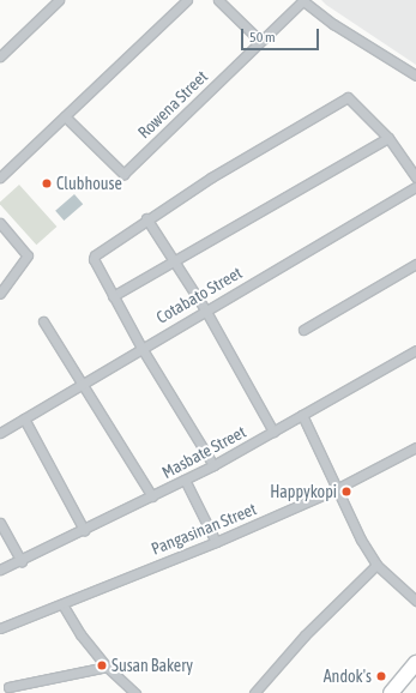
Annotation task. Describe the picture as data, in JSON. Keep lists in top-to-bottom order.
{
  "streets": {
    "street": [
      "Rowena Street",
      "Cotabato Street",
      "Masbate Street",
      "Pangasinan Street"
    ]
  },
  "places": [
    "Clubhouse",
    "Happykopi",
    "Susan Bakery",
    "Andok's"
  ],
  "scale_bar": "50 m"
}
